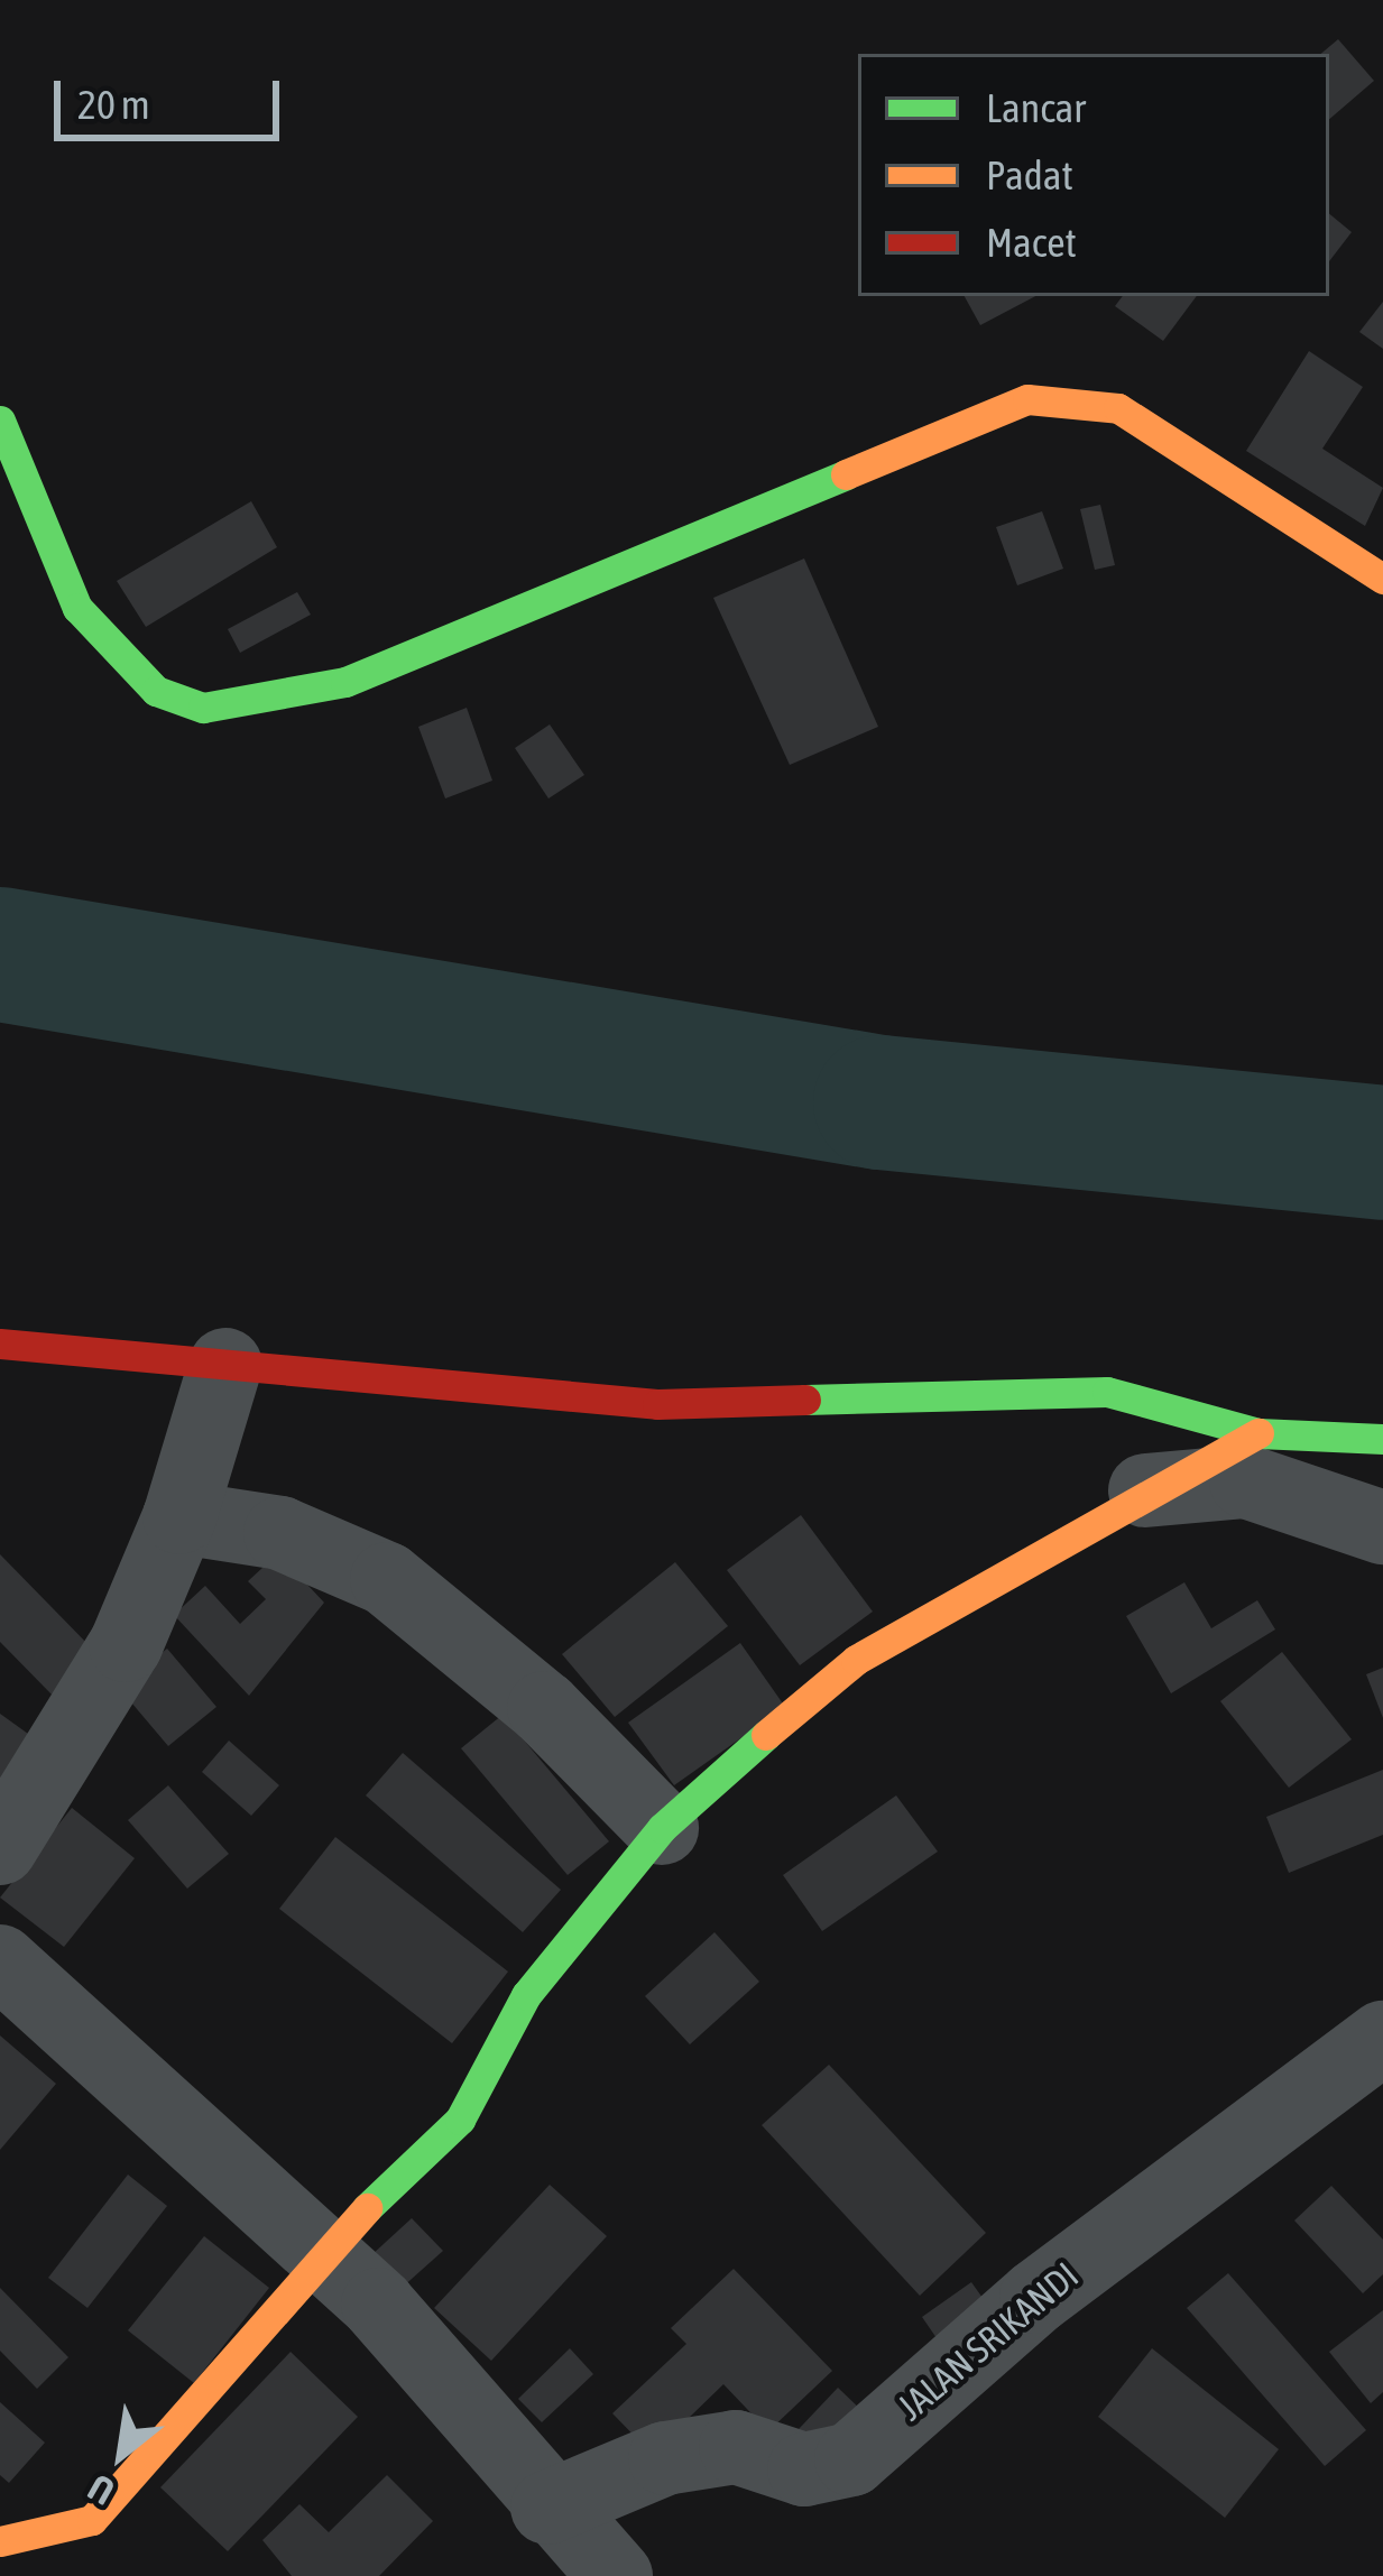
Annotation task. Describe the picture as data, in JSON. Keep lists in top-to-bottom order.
{
  "streets": {
    "street": ["JALAN SRIKANDI"]
  },
  "legend": ["Lancar", "Padat", "Macet"],
  "scale_bar": "20 m",
  "north": "bottom left"
}
